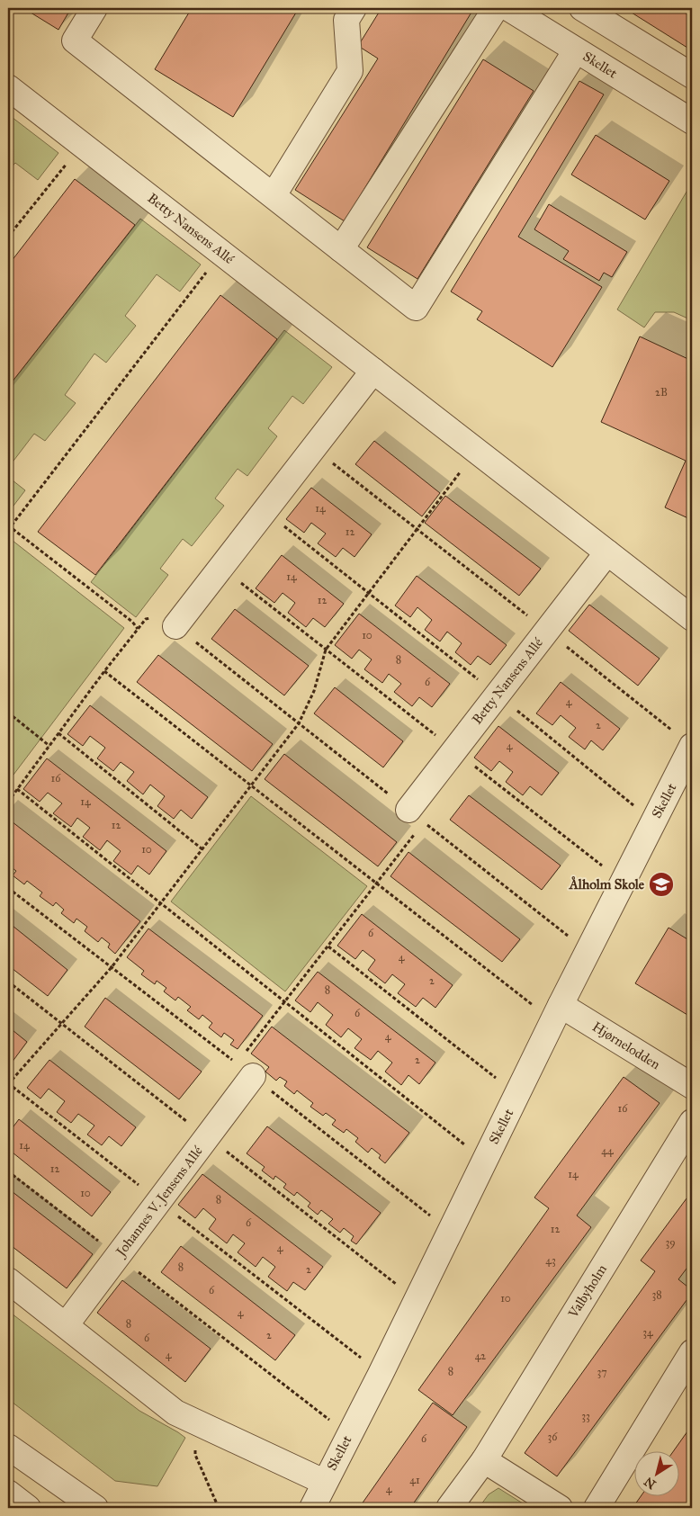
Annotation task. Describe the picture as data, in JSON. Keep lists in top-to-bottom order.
{
  "streets": {
    "street": [
      "Skellet",
      "Betty Nansens Allé",
      "Hjørnelodden",
      "Johannes V. Jensens Allé",
      "Valbyholm"
    ]
  },
  "crossings": [
    ["Skellet", "Hjørnelodden"]
  ],
  "places": {
    "school or university": ["Ålholm Skole"]
  },
  "house_numbers": [
    "2B",
    "14",
    "12",
    "14",
    "12",
    "10",
    "8",
    "6",
    "4",
    "2",
    "4",
    "16",
    "14",
    "12",
    "10",
    "6",
    "4",
    "2",
    "8",
    "6",
    "4",
    "2",
    "16",
    "14",
    "44",
    "12",
    "14",
    "10",
    "8",
    "6",
    "12",
    "39",
    "4",
    "43",
    "8",
    "2",
    "6",
    "38",
    "10",
    "4",
    "8",
    "34",
    "2",
    "6",
    "4",
    "42",
    "8",
    "37",
    "33",
    "36",
    "6",
    "41",
    "4"
  ],
  "north": "bottom left"
}
